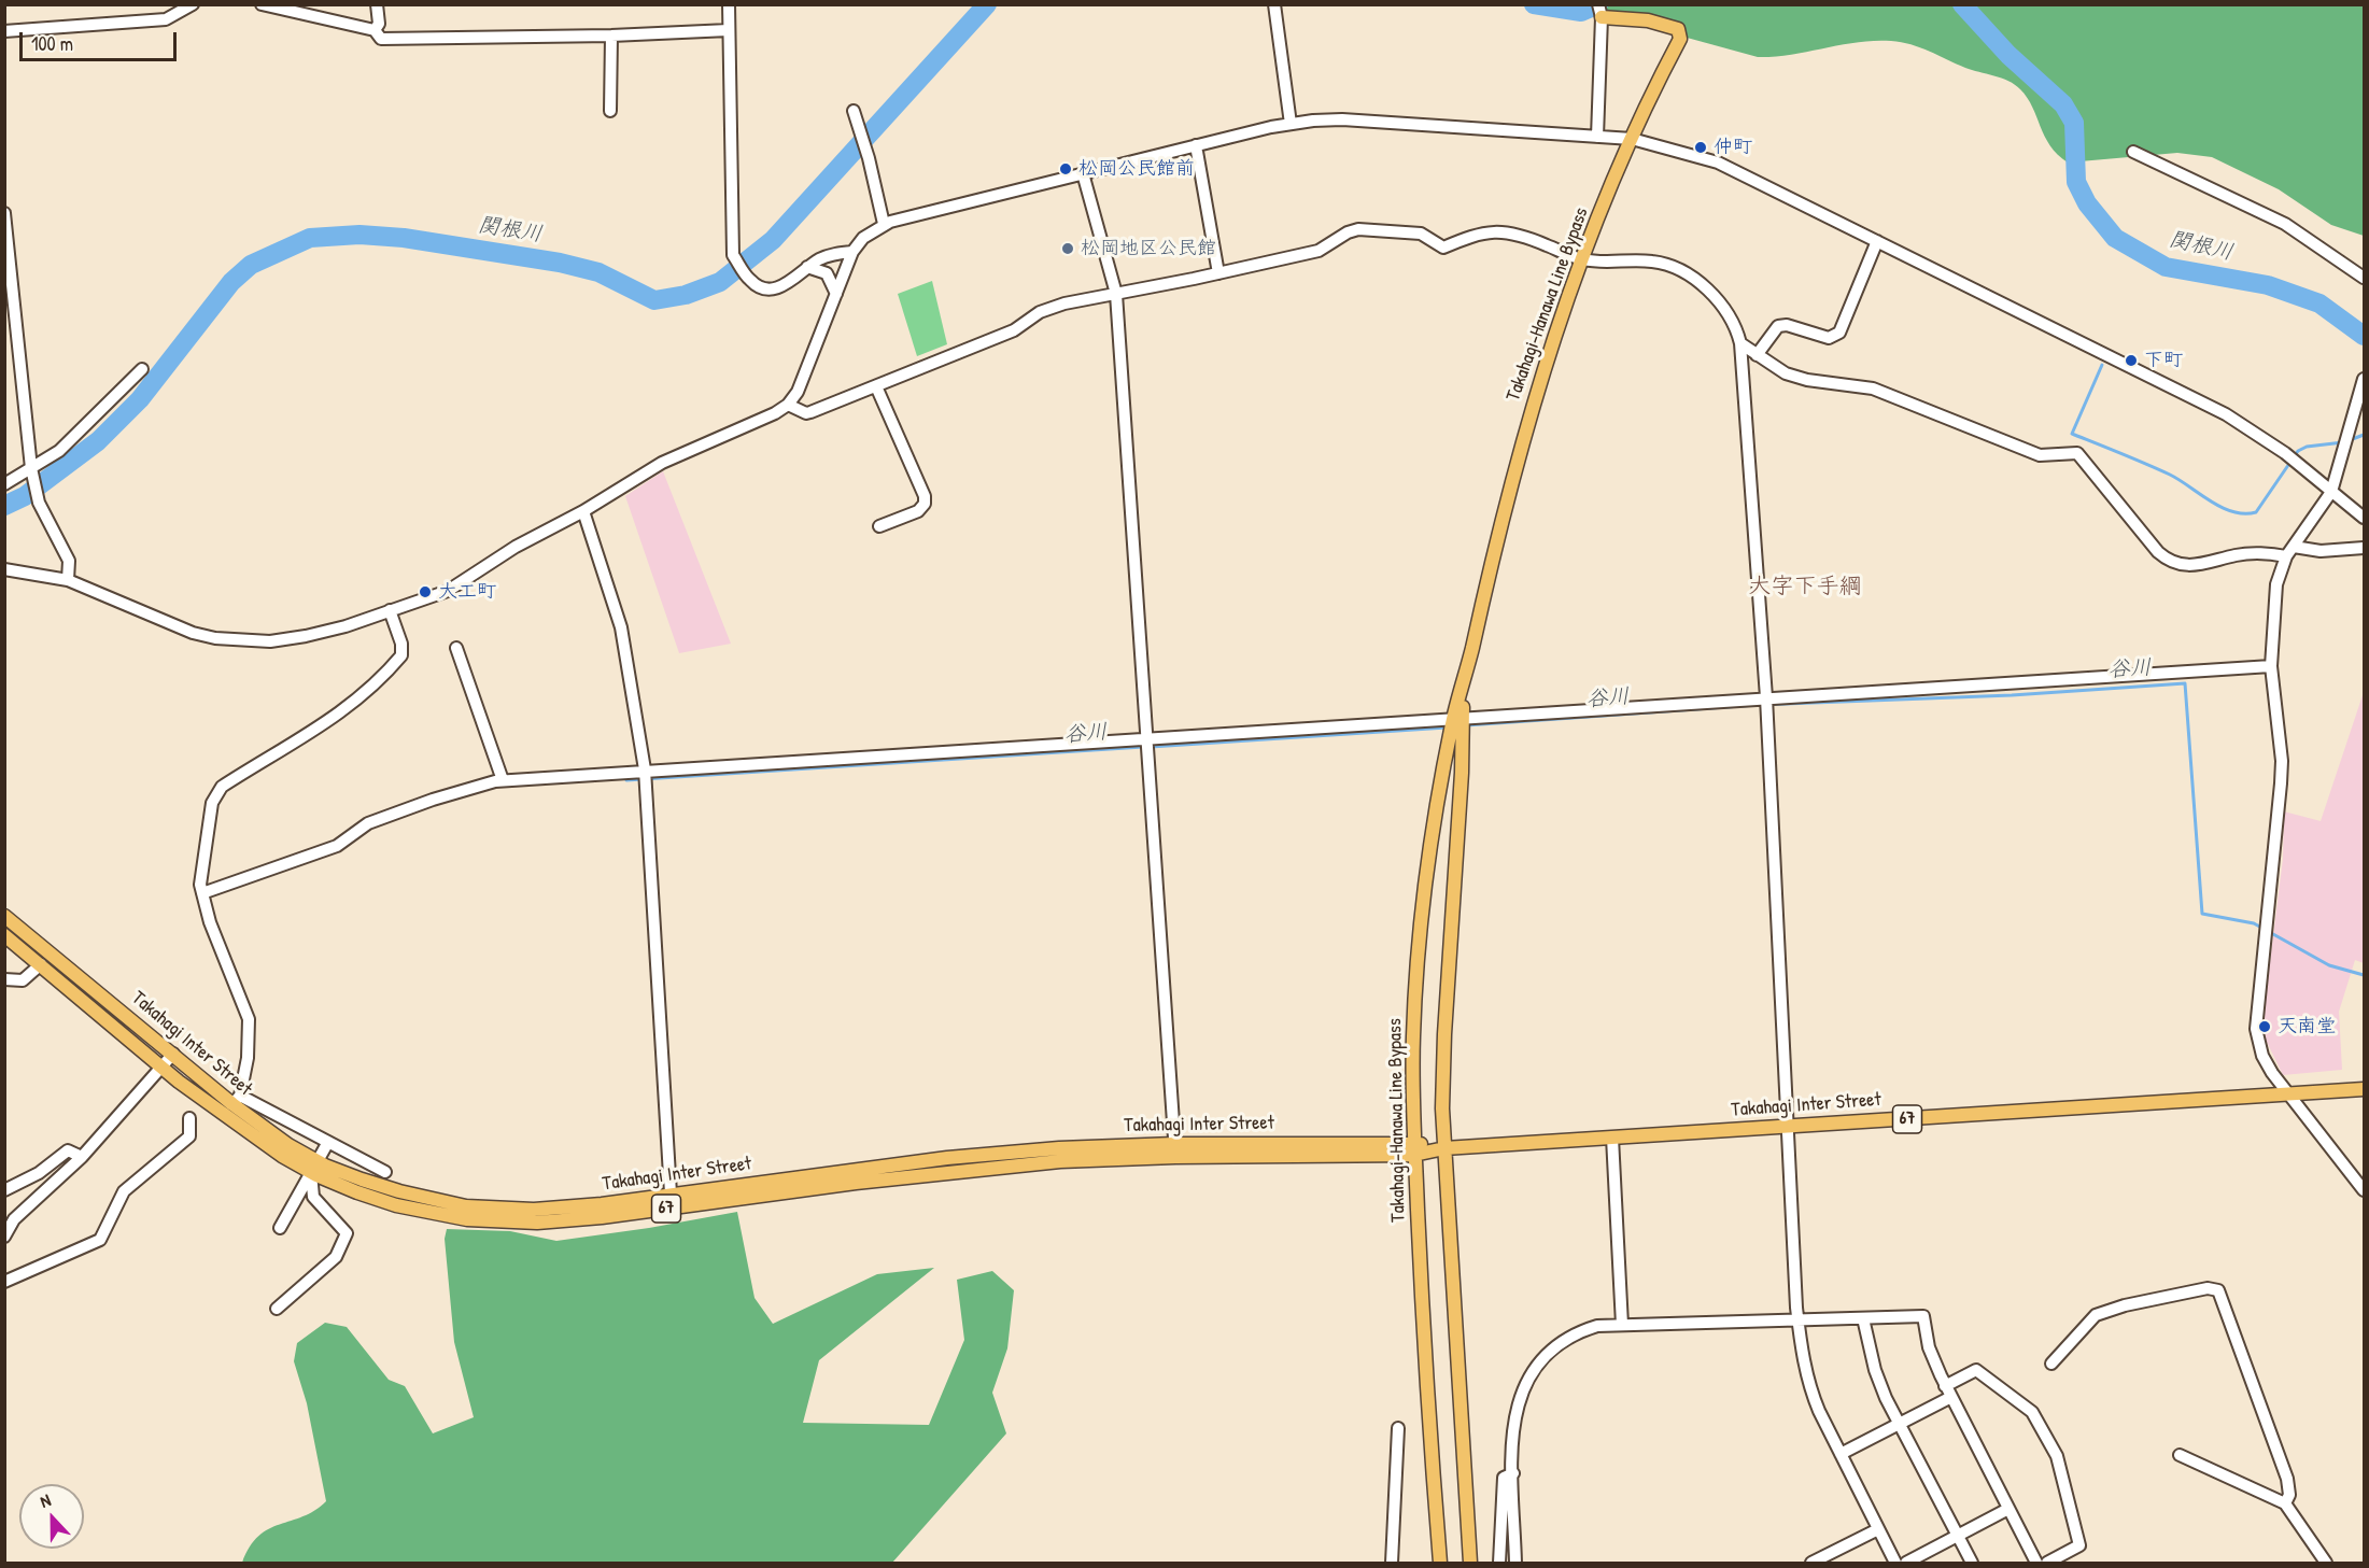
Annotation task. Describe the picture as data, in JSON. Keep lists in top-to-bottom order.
{
  "streets": {
    "main road": ["Takahagi-Hanawa Line Bypass", "Takahagi Inter Street", "67"]
  },
  "crossings": [
    ["Takahagi-Hanawa Line Bypass", "Takahagi Inter Street"]
  ],
  "districts": ["大字下手綱"],
  "water": ["関根川", "谷川"],
  "places": [
    "仲町",
    "松岡公民館前",
    "松岡地区公民館",
    "下町",
    "大工町",
    "天南堂"
  ],
  "scale_bar": "100 m",
  "north": "top"
}
